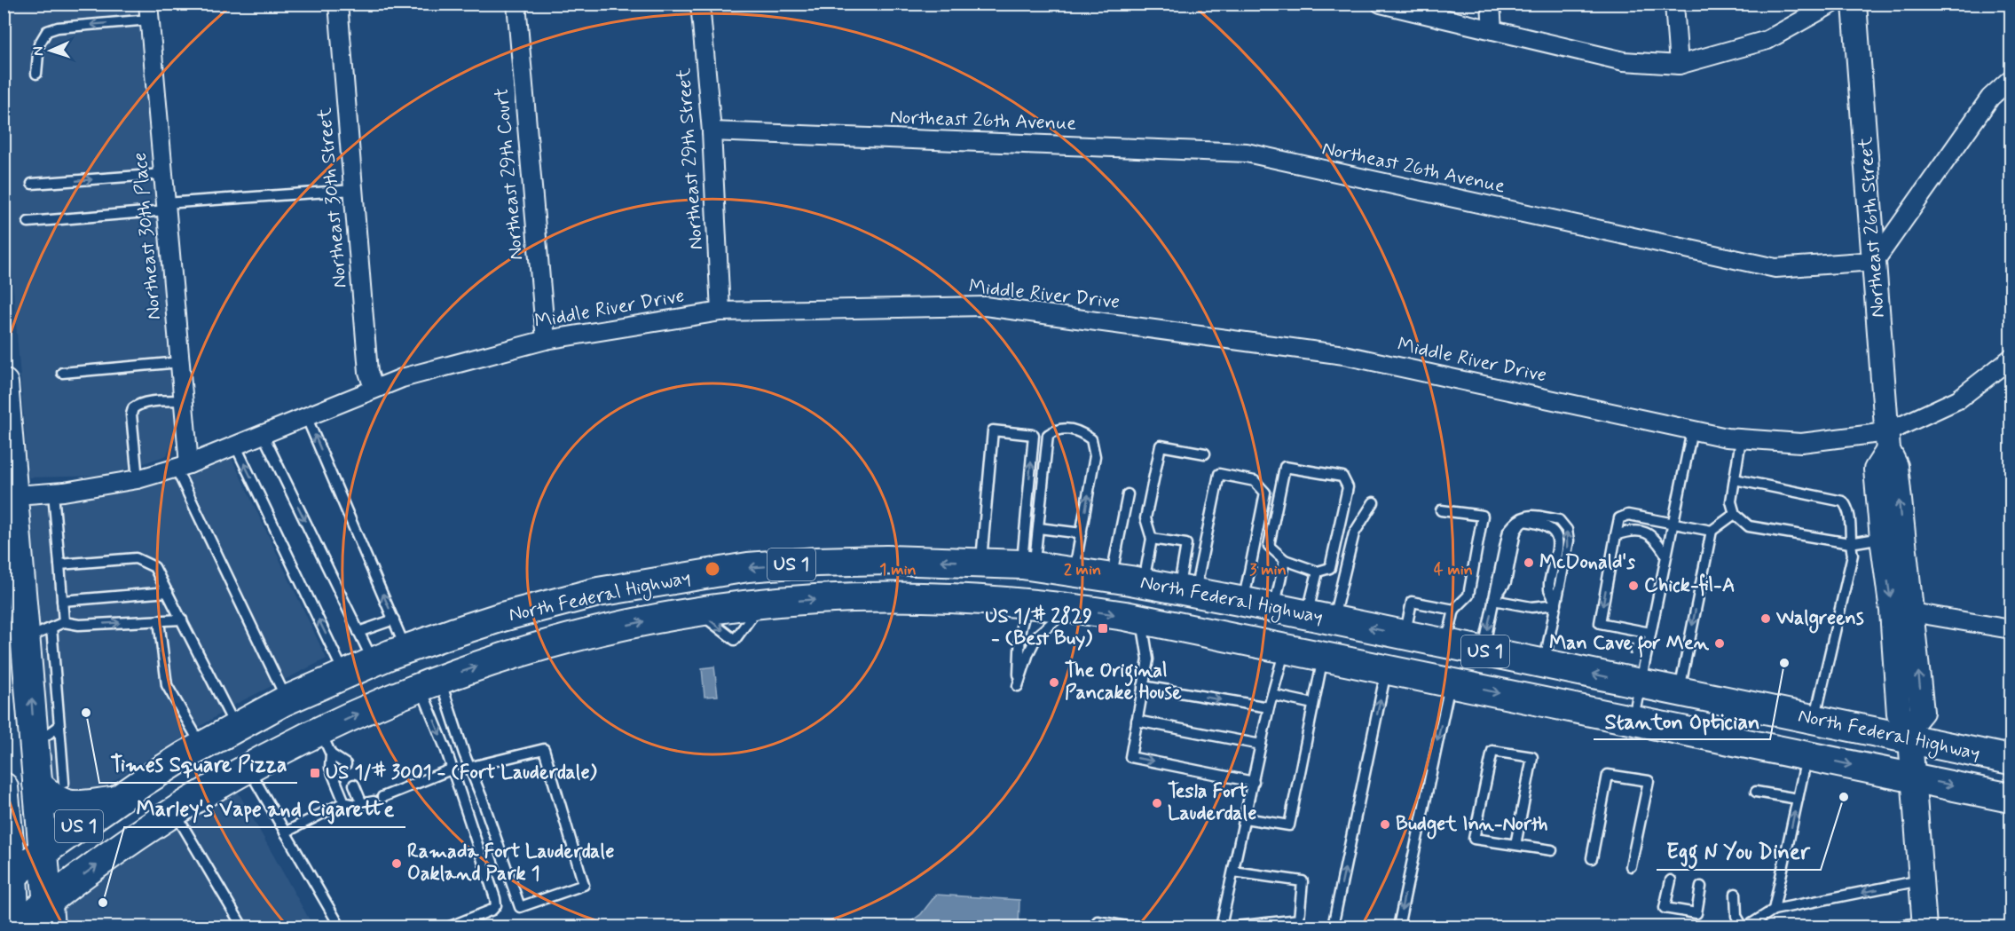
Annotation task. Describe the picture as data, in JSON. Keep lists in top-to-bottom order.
{
  "streets": {
    "main road": ["US 1", "North Federal Highway"],
    "street": [
      "Northeast 26th Avenue",
      "Northeast 29th Street",
      "Northeast 29th Court",
      "Northeast 30th Street",
      "Northeast 26th Street",
      "Northeast 30th Place",
      "Middle River Drive"
    ]
  },
  "crossings": [
    ["Northeast 26th Avenue", "Northeast 29th Street"],
    ["Northeast 26th Avenue", "Northeast 26th Street"],
    ["Northeast 29th Street", "Middle River Drive"],
    ["Northeast 29th Court", "Middle River Drive"],
    ["Northeast 30th Street", "Middle River Drive"],
    ["Northeast 26th Street", "Middle River Drive"],
    ["Northeast 26th Street", "North Federal Highway"],
    ["Northeast 30th Place", "Middle River Drive"]
  ],
  "places": {
    "other": [
      "McDonald's",
      "Chick-fil-A",
      "Walgreens",
      "Man Cave for Men",
      "Stanton Optician",
      "The Original Pancake House",
      "Times Square Pizza",
      "Egg N You Diner",
      "Tesla Fort Lauderdale",
      "Budget Inn-North",
      "Ramada Fort Lauderdale Oakland Park 1",
      "Marley's Vape and Cigarette"
    ],
    "transit": ["US 1/# 2829 - (Best Buy)", "US 1/# 3001 - (Fort Lauderdale)"]
  },
  "north": "left",
  "rings": [
    "1 min",
    "2 min",
    "3 min",
    "4 min"
  ]
}
